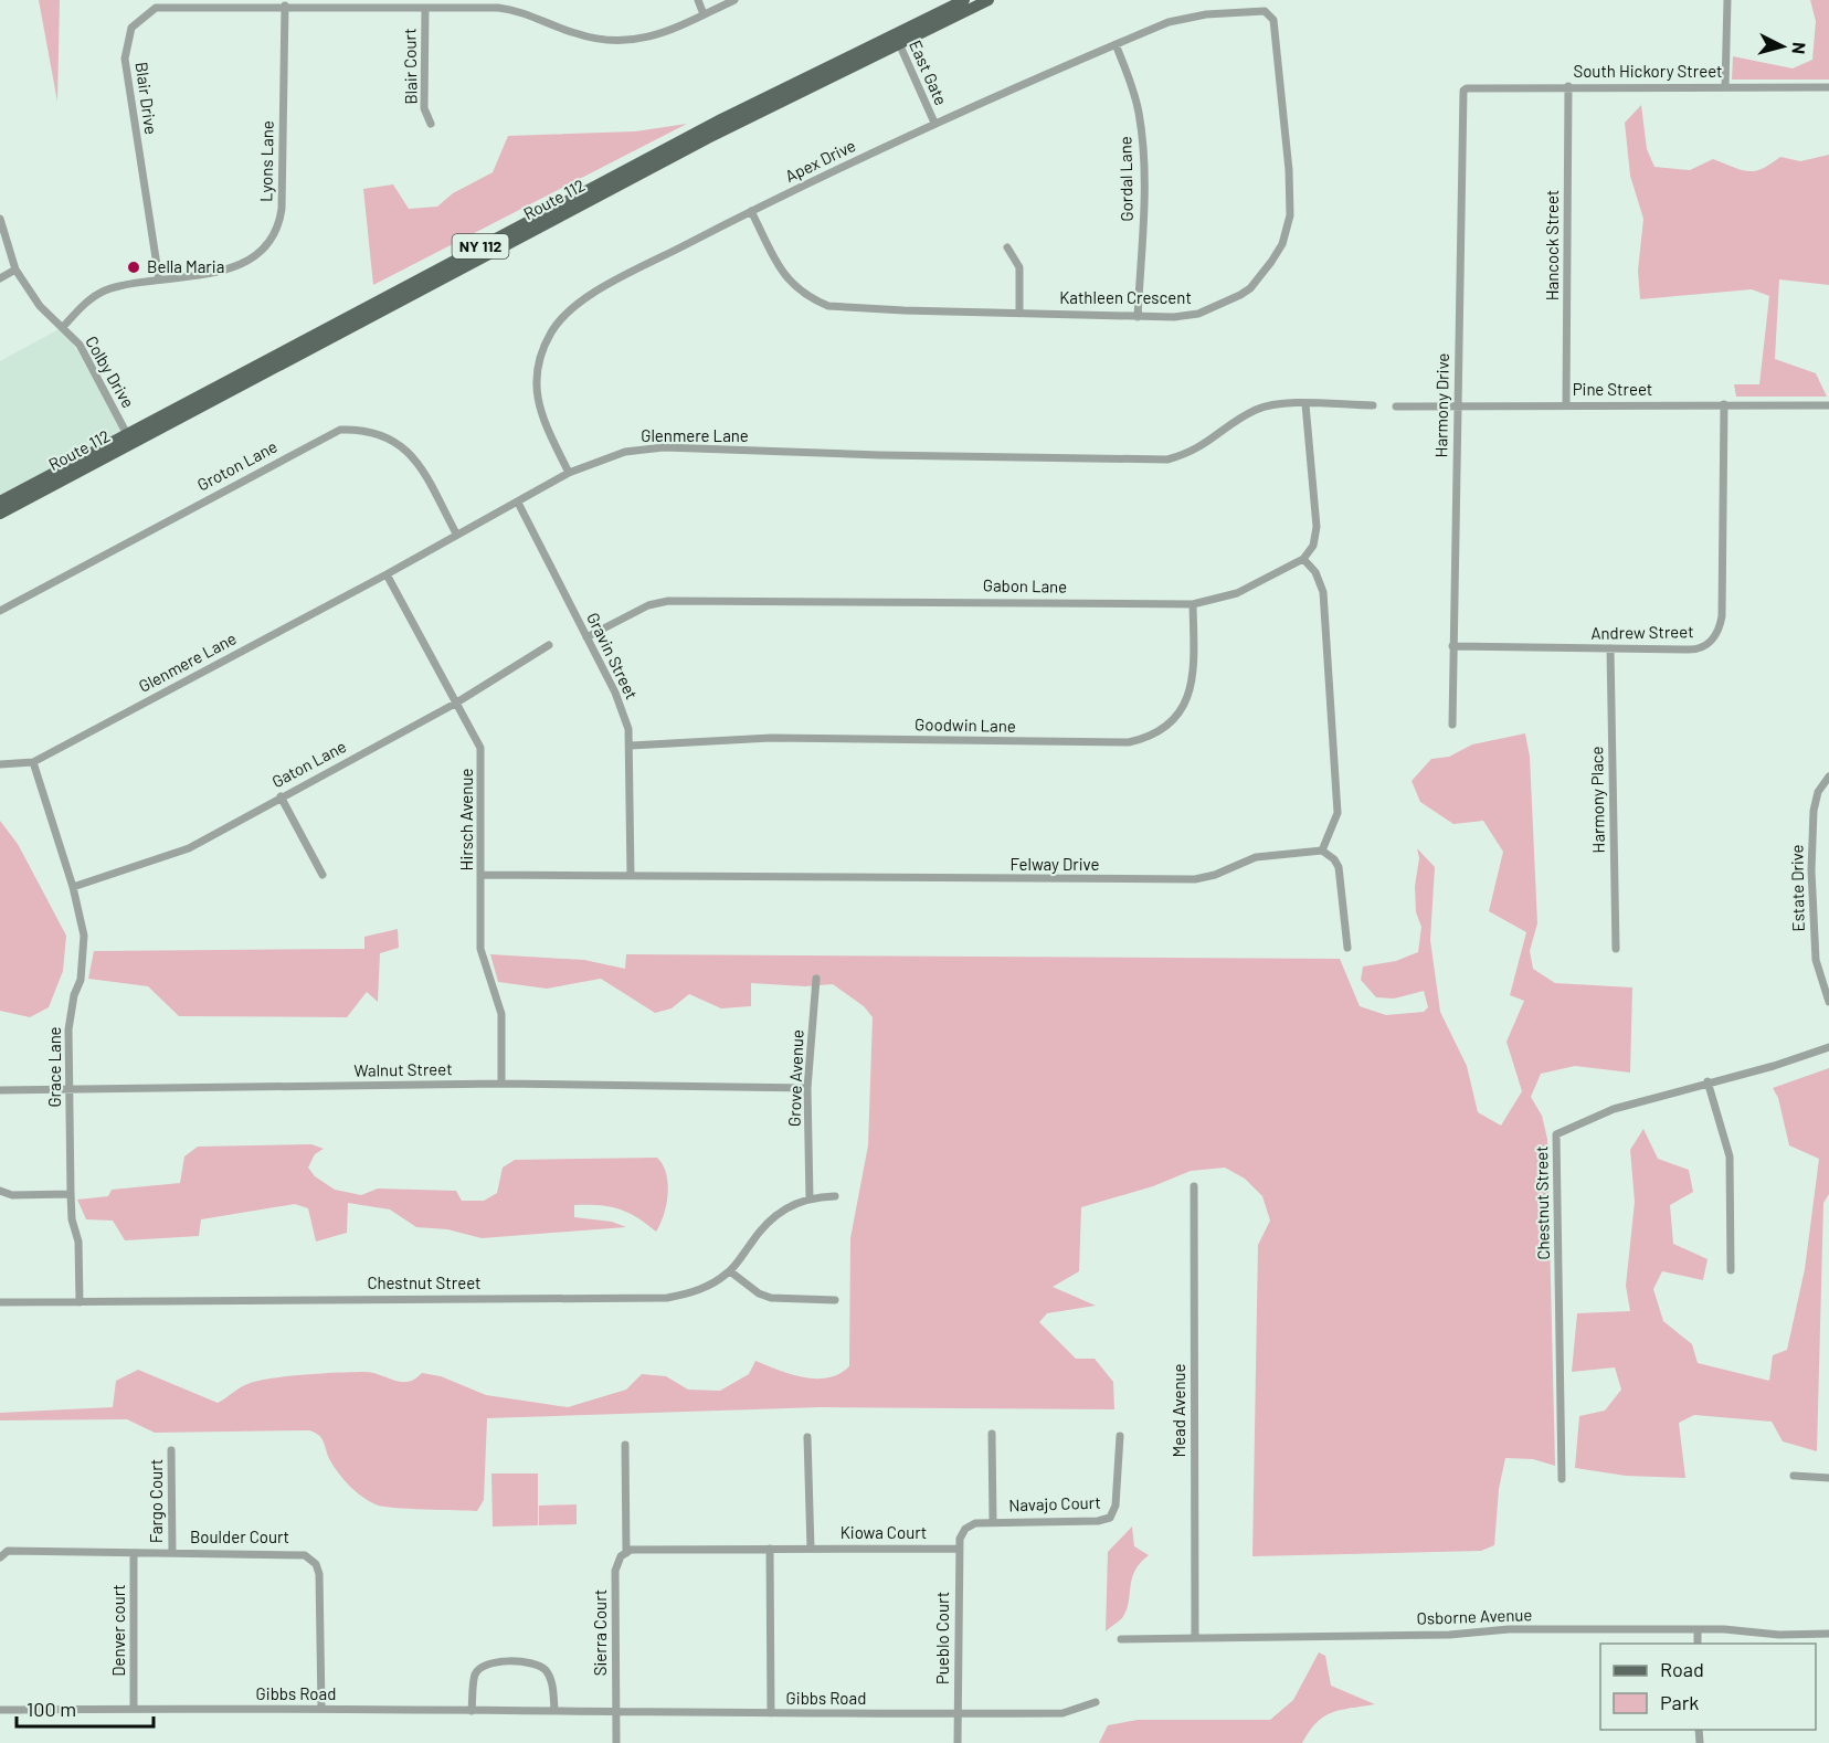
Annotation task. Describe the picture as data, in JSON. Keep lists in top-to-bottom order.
{
  "streets": {
    "main road": ["Route 112", "NY 112"],
    "street": [
      "Blair Court",
      "South Hickory Street",
      "East Gate",
      "Blair Drive",
      "Lyons Lane",
      "Apex Drive",
      "Gordal Lane",
      "Hancock Street",
      "Kathleen Crescent",
      "Colby Drive",
      "Pine Street",
      "Harmony Drive",
      "Glenmere Lane",
      "Groton Lane",
      "Gabon Lane",
      "Andrew Street",
      "Gravin Street",
      "Goodwin Lane",
      "Gaton Lane",
      "Harmony Place",
      "Hirsch Avenue",
      "Felway Drive",
      "Estate Drive",
      "Grace Lane",
      "Walnut Street",
      "Grove Avenue",
      "Chestnut Street",
      "Mead Avenue",
      "Fargo Court",
      "Navajo Court",
      "Kiowa Court",
      "Boulder Court",
      "Osborne Avenue",
      "Denver court",
      "Sierra Court",
      "Pueblo Court",
      "Gibbs Road"
    ]
  },
  "crossings": [
    ["Blair Court", "Blair Drive"],
    ["South Hickory Street", "Hancock Street"],
    ["South Hickory Street", "Harmony Drive"],
    ["East Gate", "Apex Drive"],
    ["East Gate", "Route 112"],
    ["Blair Drive", "Lyons Lane"],
    ["Lyons Lane", "Colby Drive"],
    ["Apex Drive", "Gordal Lane"],
    ["Apex Drive", "Kathleen Crescent"],
    ["Apex Drive", "Glenmere Lane"],
    ["Gordal Lane", "Kathleen Crescent"],
    ["Route 112", "Colby Drive"],
    ["Hancock Street", "Pine Street"],
    ["Pine Street", "Harmony Drive"],
    ["Pine Street", "Andrew Street"],
    ["Harmony Drive", "Andrew Street"],
    ["Glenmere Lane", "Groton Lane"],
    ["Glenmere Lane", "Gravin Street"],
    ["Glenmere Lane", "Hirsch Avenue"],
    ["Glenmere Lane", "Grace Lane"],
    ["Gabon Lane", "Gravin Street"],
    ["Gabon Lane", "Goodwin Lane"],
    ["Andrew Street", "Harmony Place"],
    ["Gravin Street", "Goodwin Lane"],
    ["Gravin Street", "Felway Drive"],
    ["Gaton Lane", "Hirsch Avenue"],
    ["Gaton Lane", "Grace Lane"],
    ["Hirsch Avenue", "Felway Drive"],
    ["Hirsch Avenue", "Walnut Street"],
    ["Grace Lane", "Walnut Street"],
    ["Grace Lane", "Chestnut Street"],
    ["Walnut Street", "Grove Avenue"],
    ["Grove Avenue", "Chestnut Street"],
    ["Mead Avenue", "Osborne Avenue"],
    ["Fargo Court", "Boulder Court"],
    ["Navajo Court", "Pueblo Court"],
    ["Kiowa Court", "Pueblo Court"],
    ["Boulder Court", "Denver court"],
    ["Boulder Court", "Gibbs Road"],
    ["Denver court", "Gibbs Road"],
    ["Sierra Court", "Gibbs Road"],
    ["Pueblo Court", "Gibbs Road"]
  ],
  "places": ["Bella Maria"],
  "legend": ["Road", "Park"],
  "scale_bar": "100 m",
  "north": "right"
}
